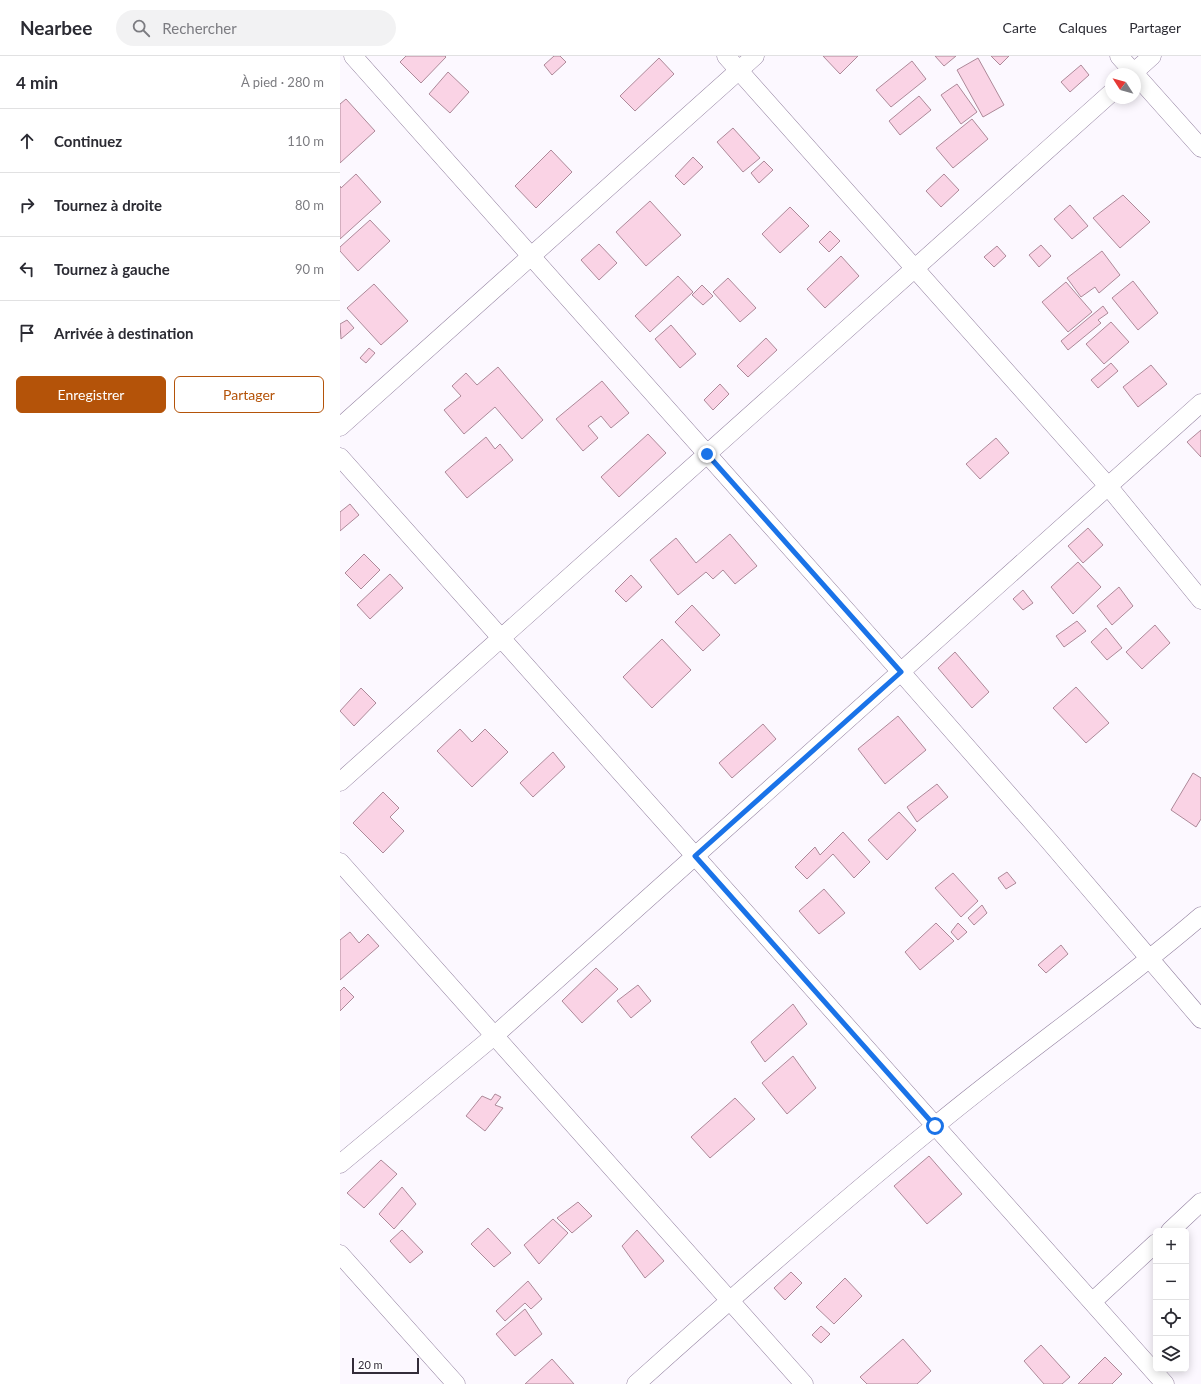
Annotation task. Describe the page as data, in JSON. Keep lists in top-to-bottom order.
{
  "scale_bar": "20 m",
  "north": "top left",
  "page": {
    "header": "Nearbee",
    "search": "Rechercher",
    "nav": ["Carte", "Calques", "Partager"],
    "heading": ["4 min", "À pied · 280 m"],
    "list": [
      ["Continuez", "110 m"],
      ["Tournez à droite", "80 m"],
      ["Tournez à gauche", "90 m"],
      "Arrivée à destination"
    ],
    "buttons": ["Enregistrer", "Partager"],
    "map_buttons": ["+", "−"],
    "scale": "20 m"
  }
}
